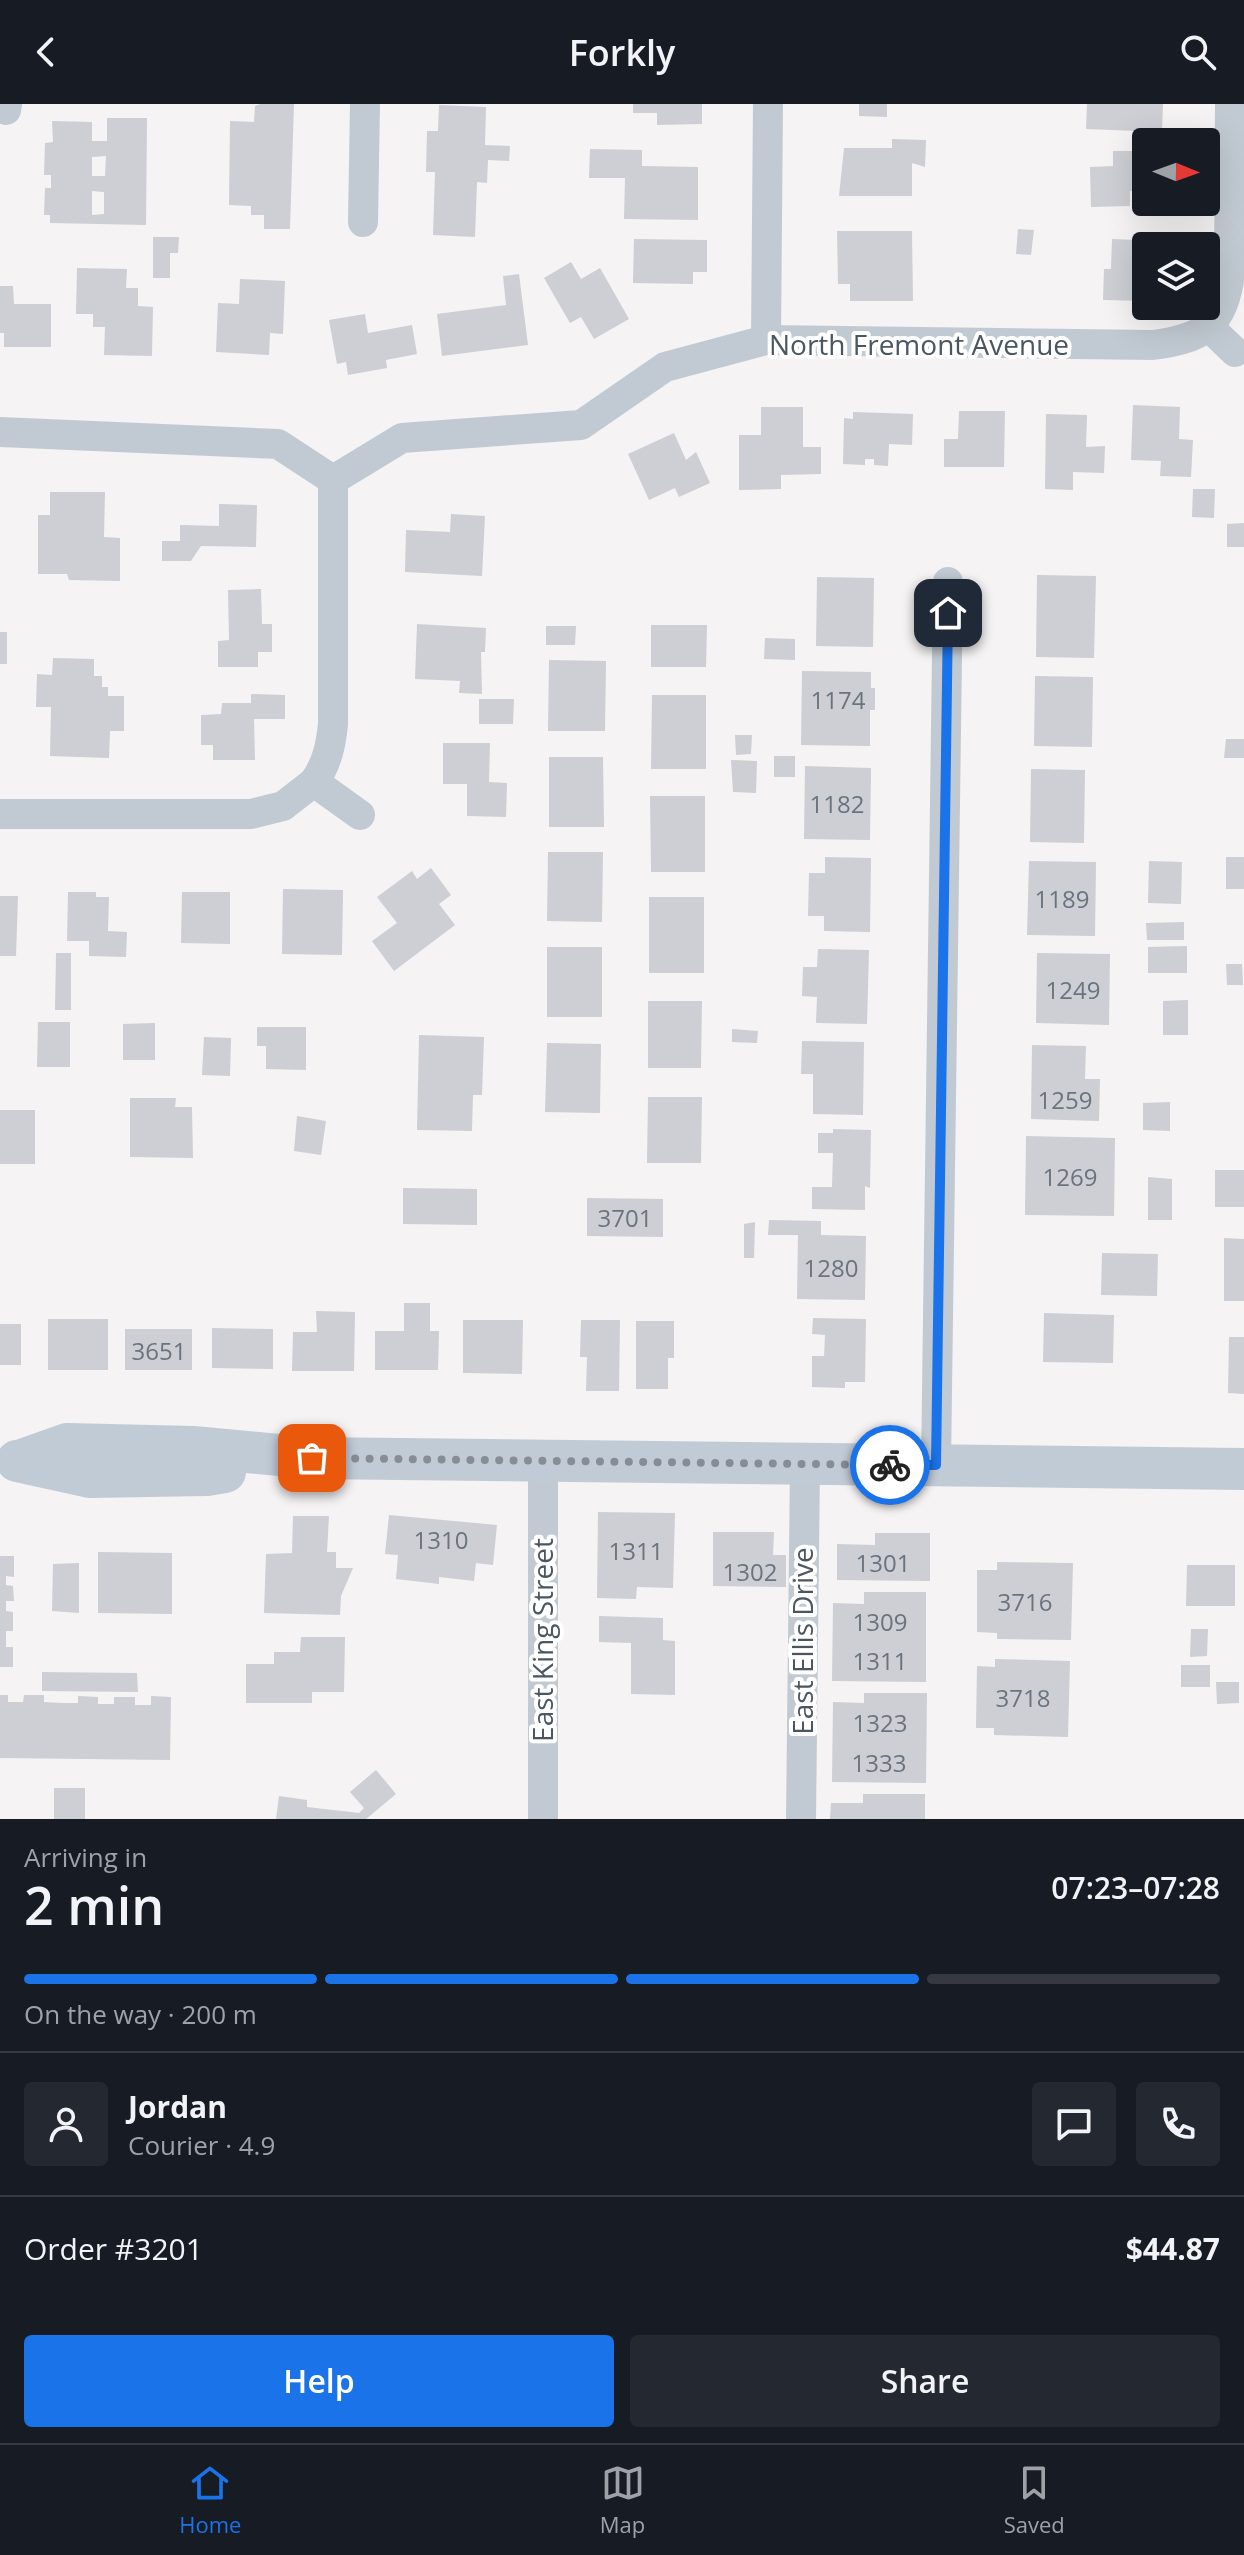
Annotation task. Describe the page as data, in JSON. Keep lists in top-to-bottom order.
{
  "streets": {
    "street": ["North Fremont Avenue", "East King Street", "East Ellis Drive"]
  },
  "house_numbers": [
    "1174",
    "1182",
    "1189",
    "1249",
    "1259",
    "1269",
    "3701",
    "1280",
    "3651",
    "1310",
    "1311",
    "1301",
    "1302",
    "3716",
    "1309",
    "1311",
    "3718",
    "1323",
    "1333"
  ],
  "north": "right",
  "page": {
    "header": "Forkly",
    "heading": ["2 min", "Arriving in", "07:23–07:28"],
    "panel": [
      "Jordan",
      "Courier · 4.9",
      "Order #3201",
      "$44.87"
    ],
    "bar": "On the way · 200 m",
    "buttons": ["Help", "Share"],
    "tabs": ["Home", "Map", "Saved"]
  }
}
